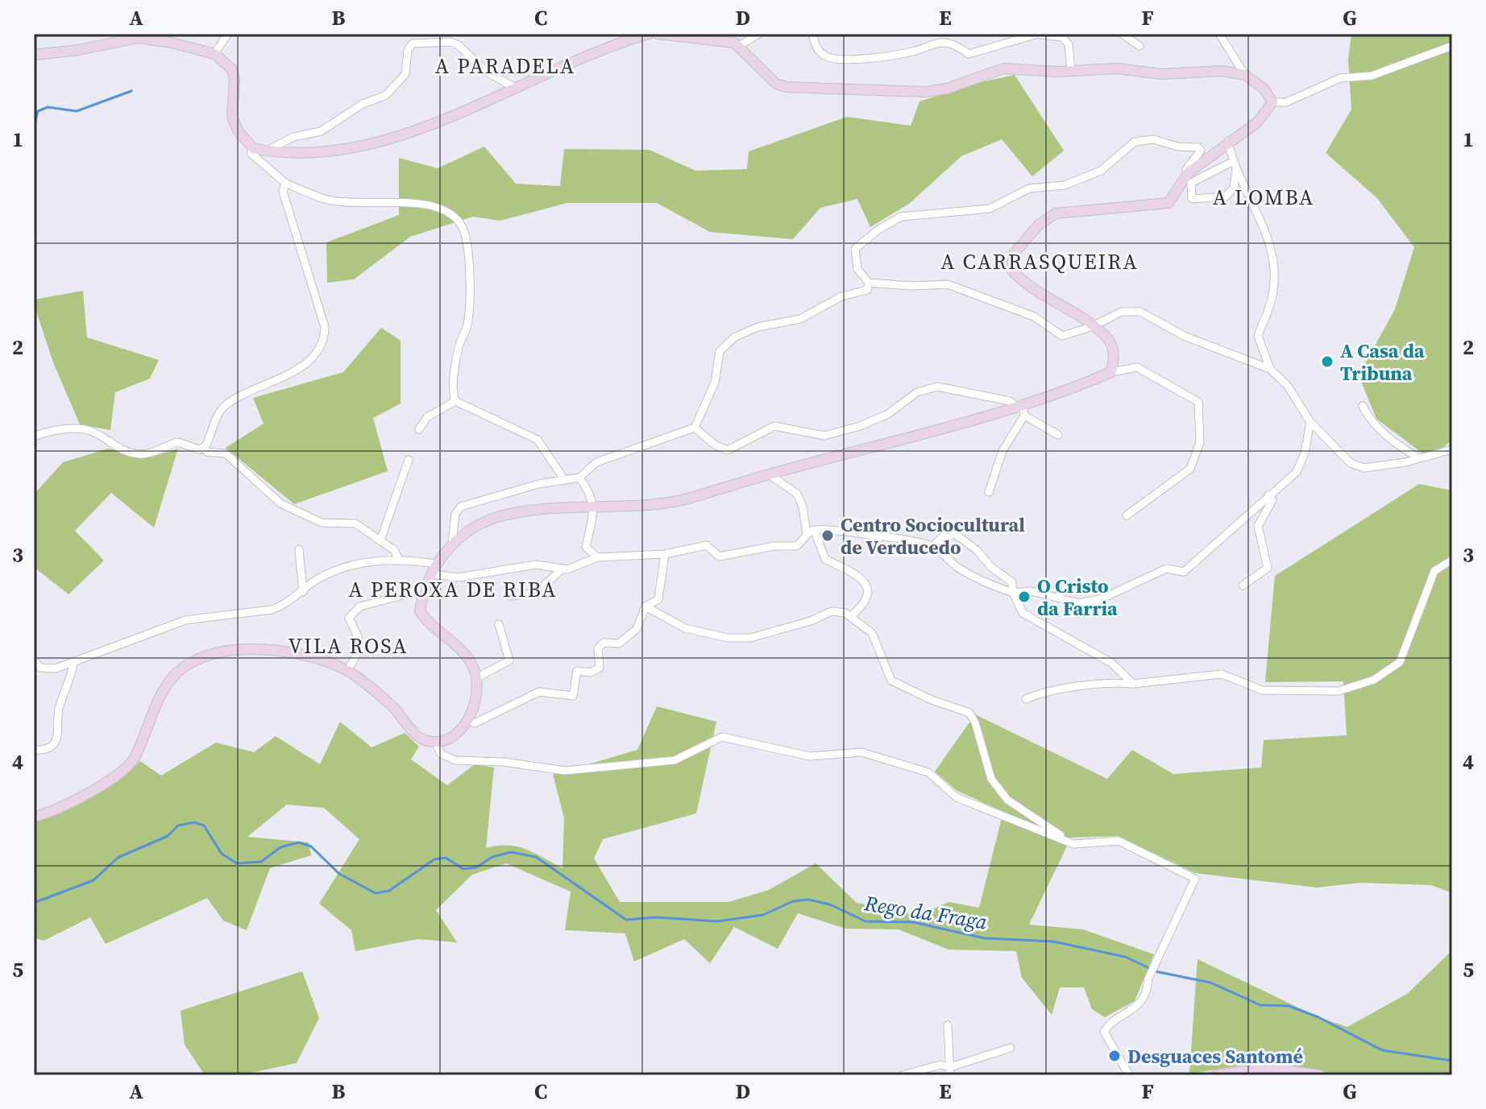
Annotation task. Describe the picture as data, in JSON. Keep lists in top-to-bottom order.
{
  "districts": [
    "A PARADELA",
    "A LOMBA",
    "A CARRASQUEIRA",
    "A PEROXA DE RIBA",
    "VILA ROSA"
  ],
  "water": ["Rego da Fraga"],
  "places": [
    "A Casa da Tribuna",
    "Centro Sociocultural de Verducedo",
    "O Cristo da Farria",
    "Desguaces Santomé"
  ],
  "grid": {
    "columns": [
      "A",
      "B",
      "C",
      "D",
      "E",
      "F",
      "G"
    ],
    "rows": [
      "1",
      "2",
      "3",
      "4",
      "5"
    ]
  }
}
